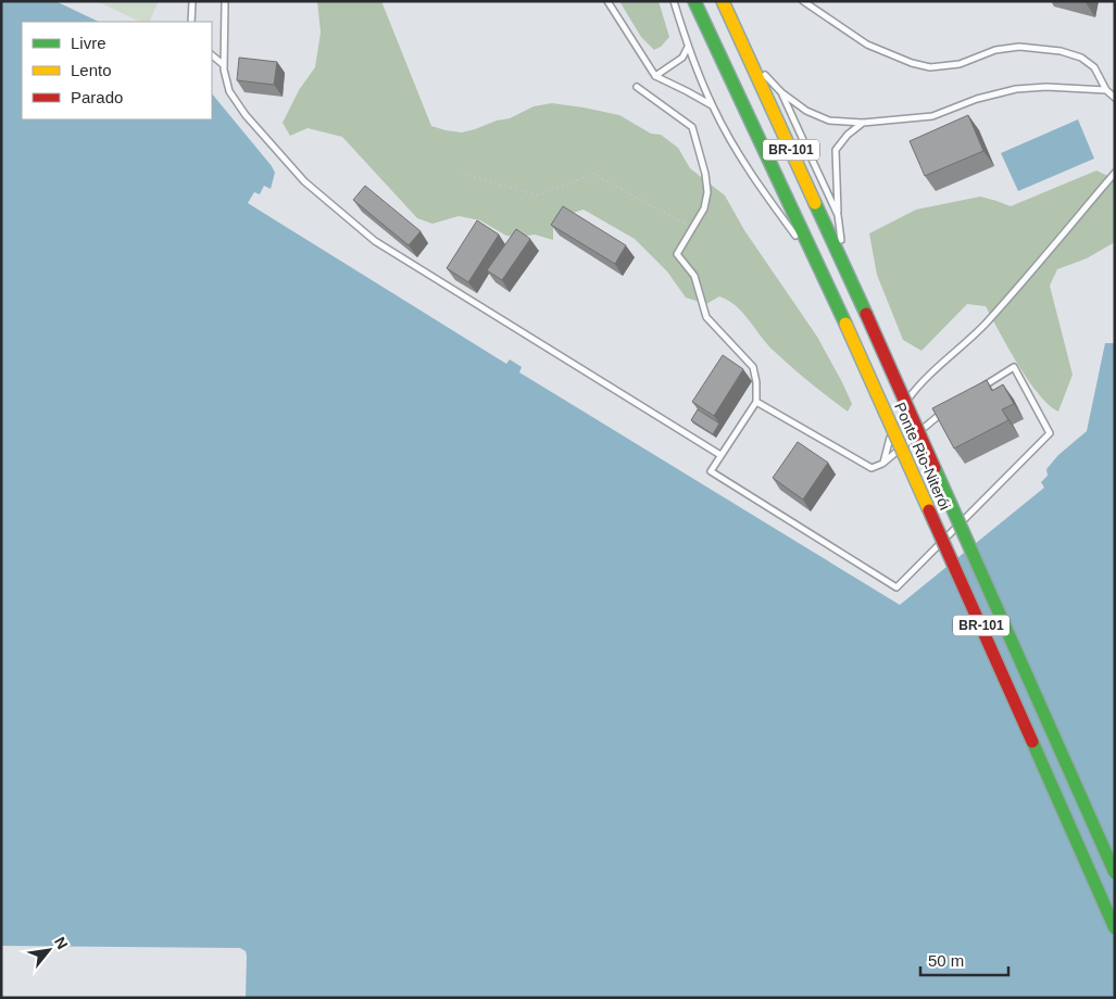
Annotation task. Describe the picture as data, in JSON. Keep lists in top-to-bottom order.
{
  "streets": {
    "highway": ["BR-101", "Ponte Rio-Niterói"]
  },
  "legend": ["Livre", "Lento", "Parado"],
  "scale_bar": "50 m",
  "north": "top right"
}
